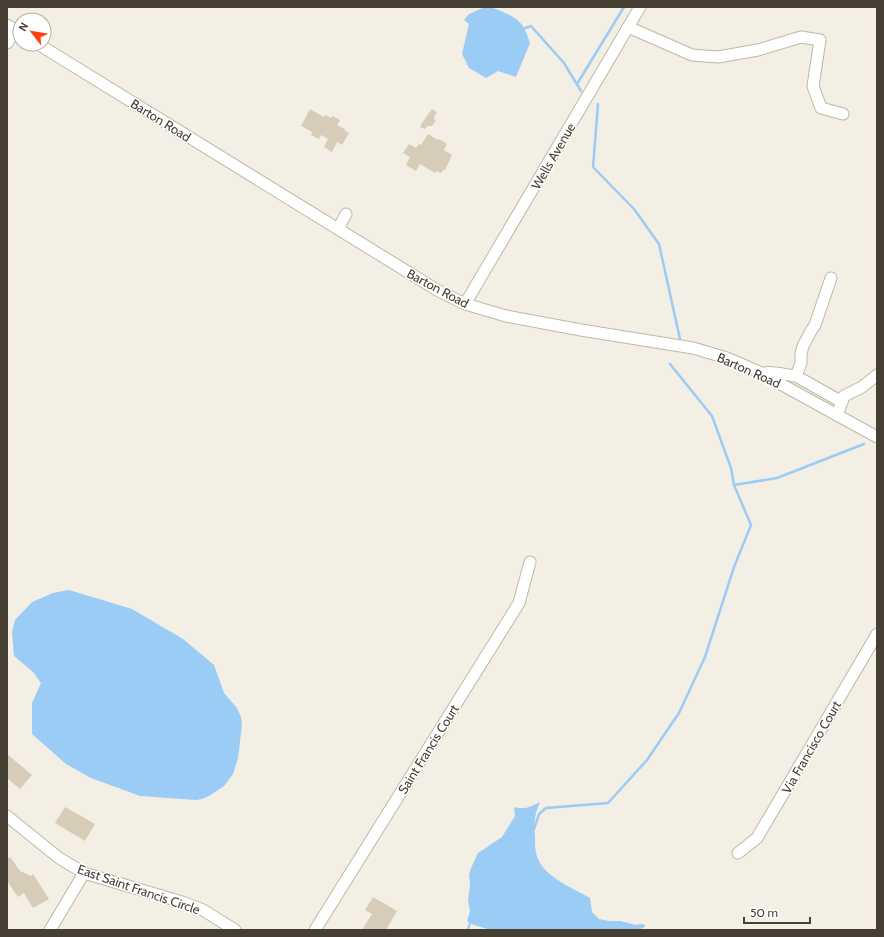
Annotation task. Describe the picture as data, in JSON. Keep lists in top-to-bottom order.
{
  "streets": {
    "street": [
      "Barton Road",
      "Wells Avenue",
      "Via Francisco Court",
      "Saint Francis Court",
      "East Saint Francis Circle"
    ]
  },
  "crossings": [
    ["Barton Road", "Wells Avenue"]
  ],
  "scale_bar": "50 m",
  "north": "top left"
}
